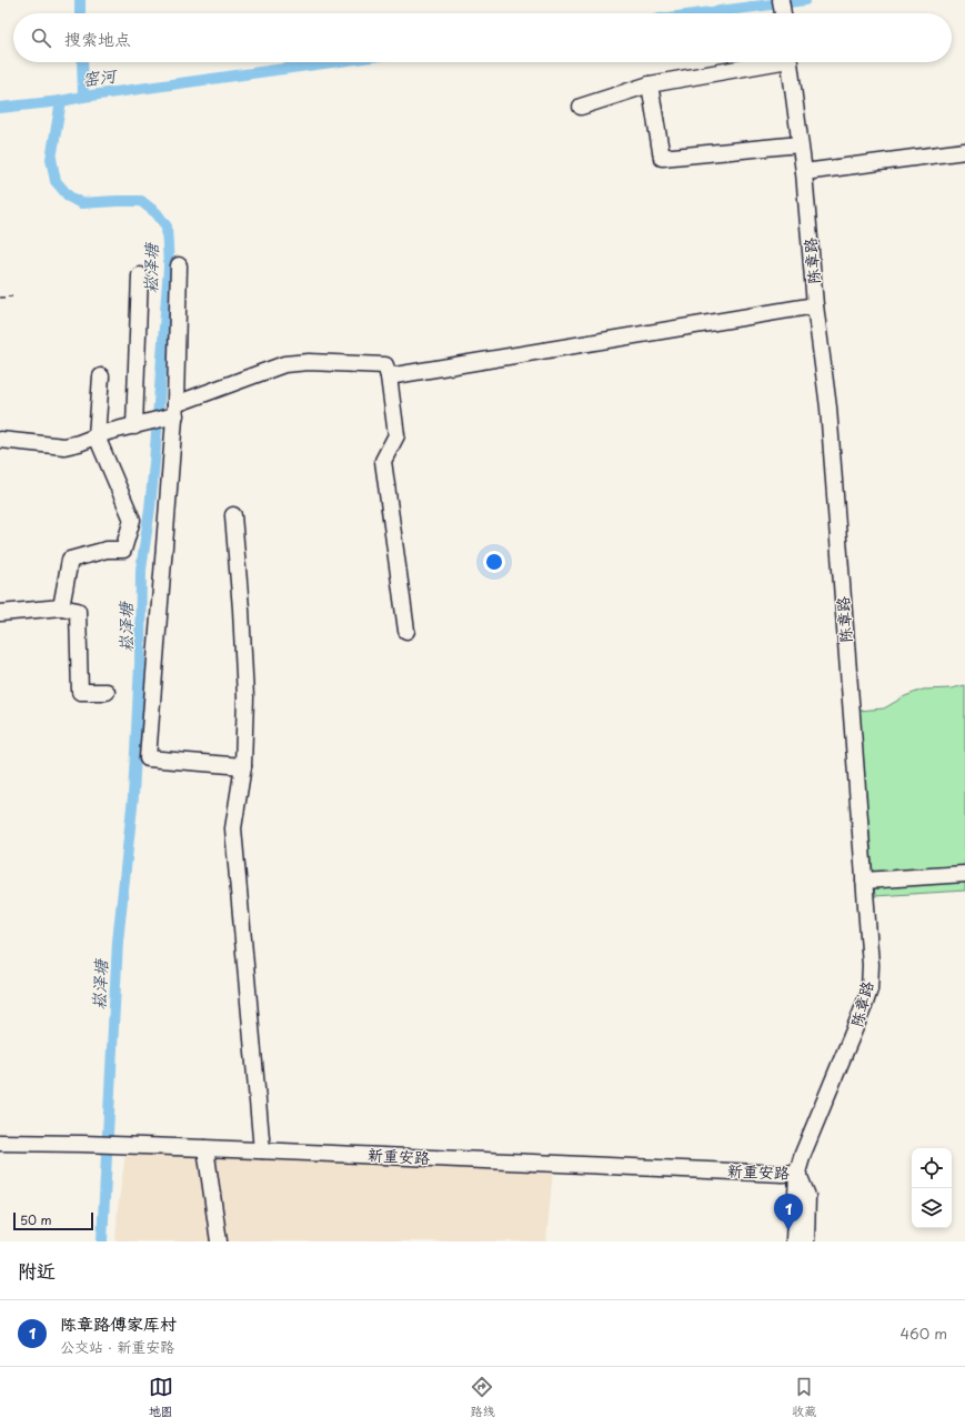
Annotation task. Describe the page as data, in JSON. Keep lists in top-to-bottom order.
{
  "streets": {
    "street": ["陈章路", "新重安路"]
  },
  "crossings": [
    ["陈章路", "新重安路"]
  ],
  "water": ["窑河", "崧泽塘"],
  "scale_bar": "50 m",
  "page": {
    "search": "搜索地点",
    "pins": "1",
    "scale": "50 m",
    "heading": "附近",
    "list": [
      {
        "mark": "1",
        "name": "陈章路傅家厍村",
        "note": "公交站 · 新重安路",
        "value": "460 m"
      }
    ],
    "nav": ["地图", "路线", "收藏"]
  }
}
